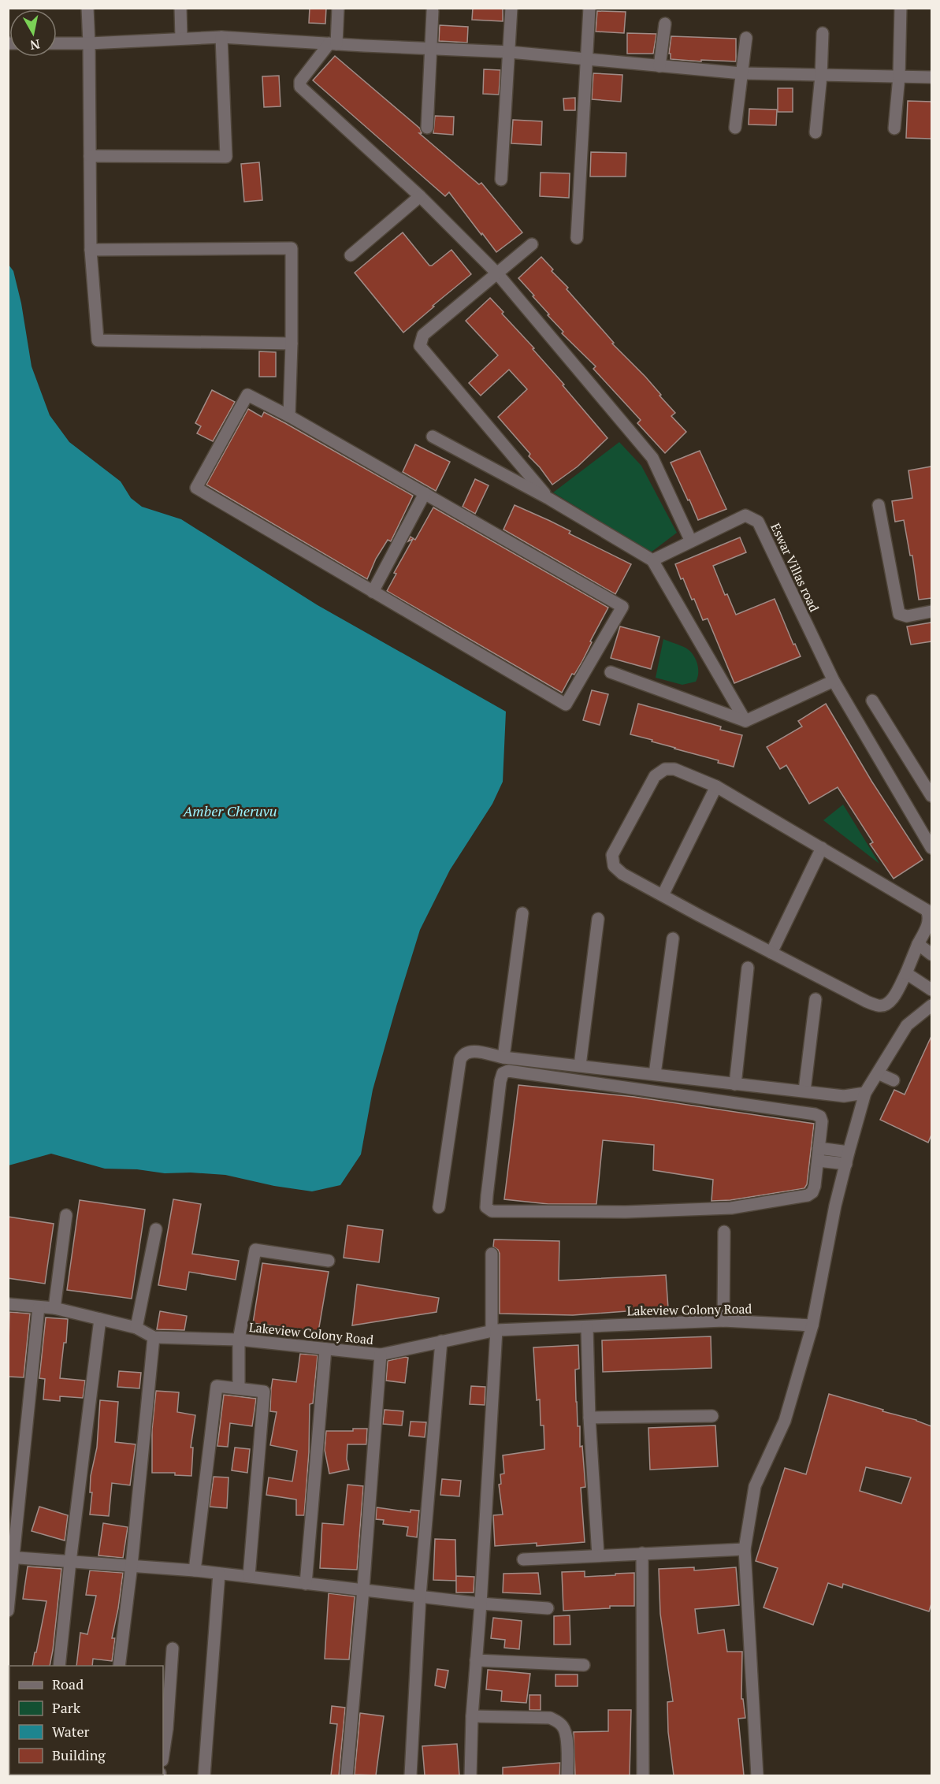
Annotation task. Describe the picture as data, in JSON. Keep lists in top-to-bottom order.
{
  "streets": {
    "street": ["Eswar Villas road", "Lakeview Colony Road"]
  },
  "water": ["Amber Cheruvu"],
  "legend": [
    "Road",
    "Park",
    "Water",
    "Building"
  ],
  "north": "bottom"
}
